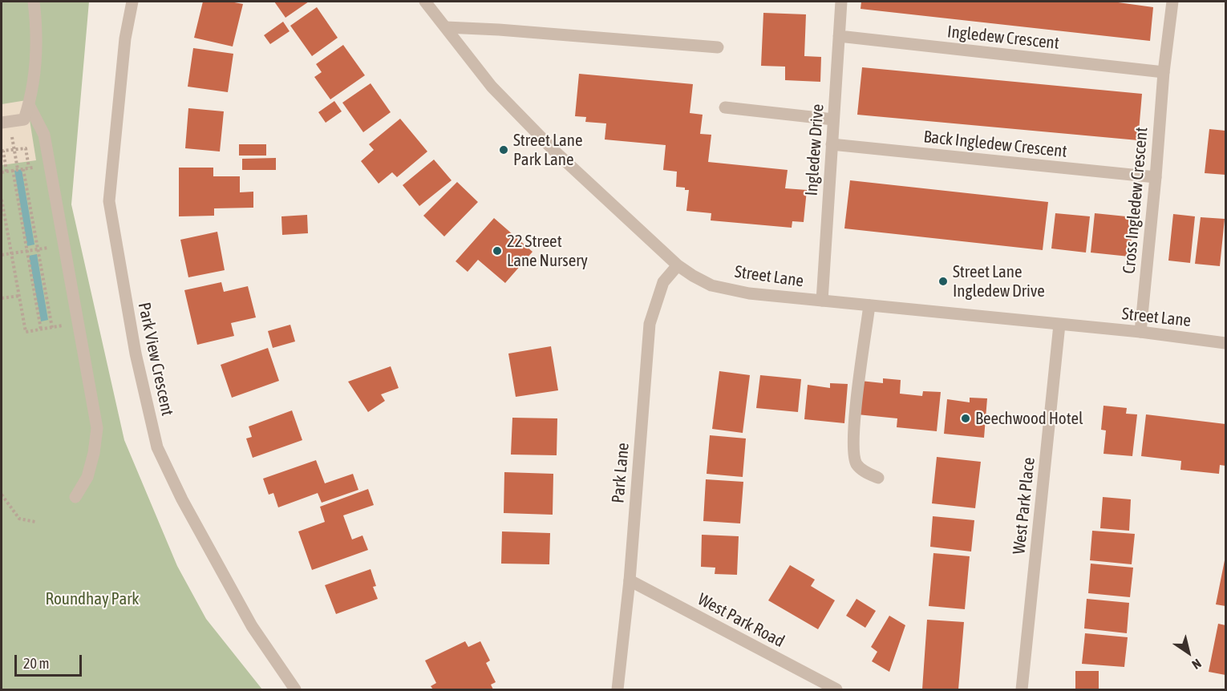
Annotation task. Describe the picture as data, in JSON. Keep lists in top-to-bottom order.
{
  "streets": {
    "street": [
      "Ingledew Crescent",
      "Back Ingledew Crescent",
      "Ingledew Drive",
      "Cross Ingledew Crescent",
      "Street Lane",
      "Park View Crescent",
      "Park Lane",
      "West Park Place",
      "West Park Road"
    ]
  },
  "crossings": [
    ["Ingledew Crescent", "Ingledew Drive"],
    ["Ingledew Crescent", "Cross Ingledew Crescent"],
    ["Back Ingledew Crescent", "Ingledew Drive"],
    ["Back Ingledew Crescent", "Cross Ingledew Crescent"],
    ["Ingledew Drive", "Street Lane"],
    ["Cross Ingledew Crescent", "Street Lane"],
    ["Street Lane", "Park Lane"],
    ["Street Lane", "West Park Place"],
    ["Park Lane", "West Park Road"]
  ],
  "parks": ["Roundhay Park"],
  "places": [
    "Street Lane Park Lane",
    "22 Street Lane Nursery",
    "Street Lane Ingledew Drive",
    "Beechwood Hotel"
  ],
  "scale_bar": "20 m",
  "north": "bottom right"
}
